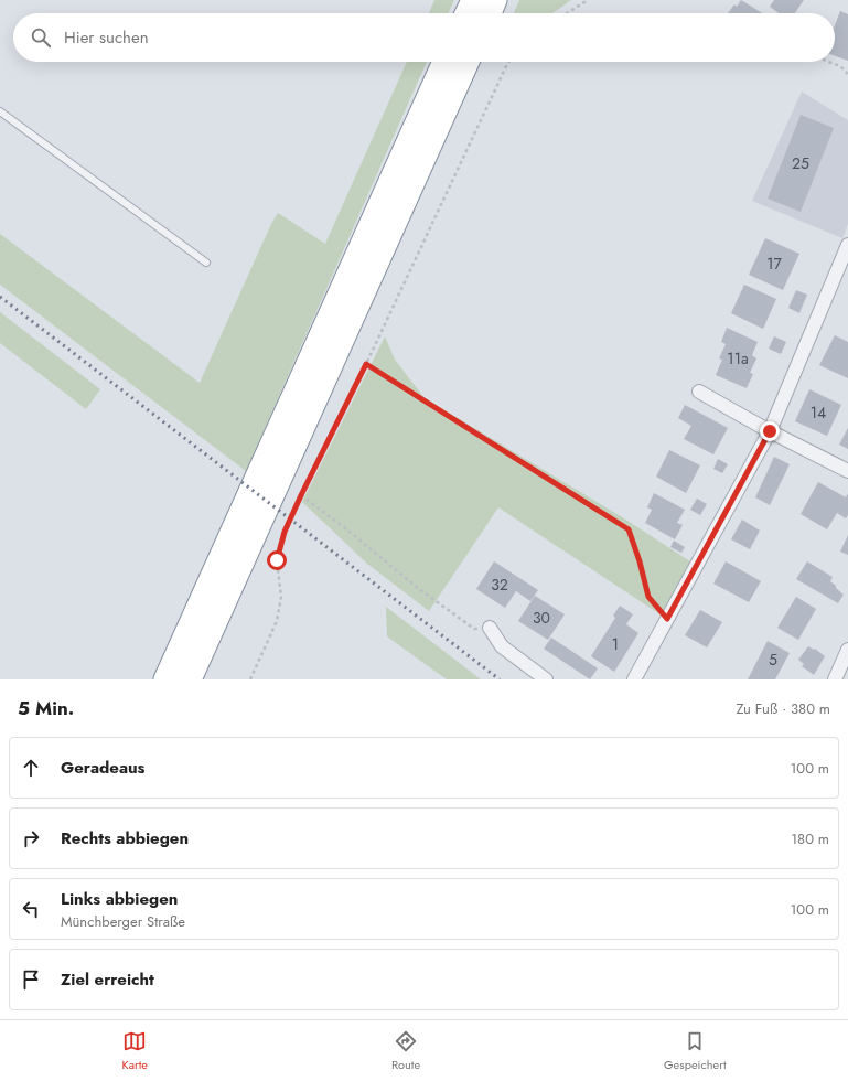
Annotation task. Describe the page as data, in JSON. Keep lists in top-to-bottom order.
{
  "house_numbers": [
    "25",
    "17",
    "11a",
    "14",
    "32",
    "30",
    "1",
    "5"
  ],
  "page": {
    "search": "Hier suchen",
    "heading": ["5 Min.", "Zu Fuß · 380 m"],
    "list": [
      ["Geradeaus", "100 m"],
      ["Rechts abbiegen", "180 m"],
      ["Links abbiegen", "Münchberger Straße", "100 m"],
      "Ziel erreicht"
    ],
    "nav": ["Karte", "Route", "Gespeichert"]
  }
}
